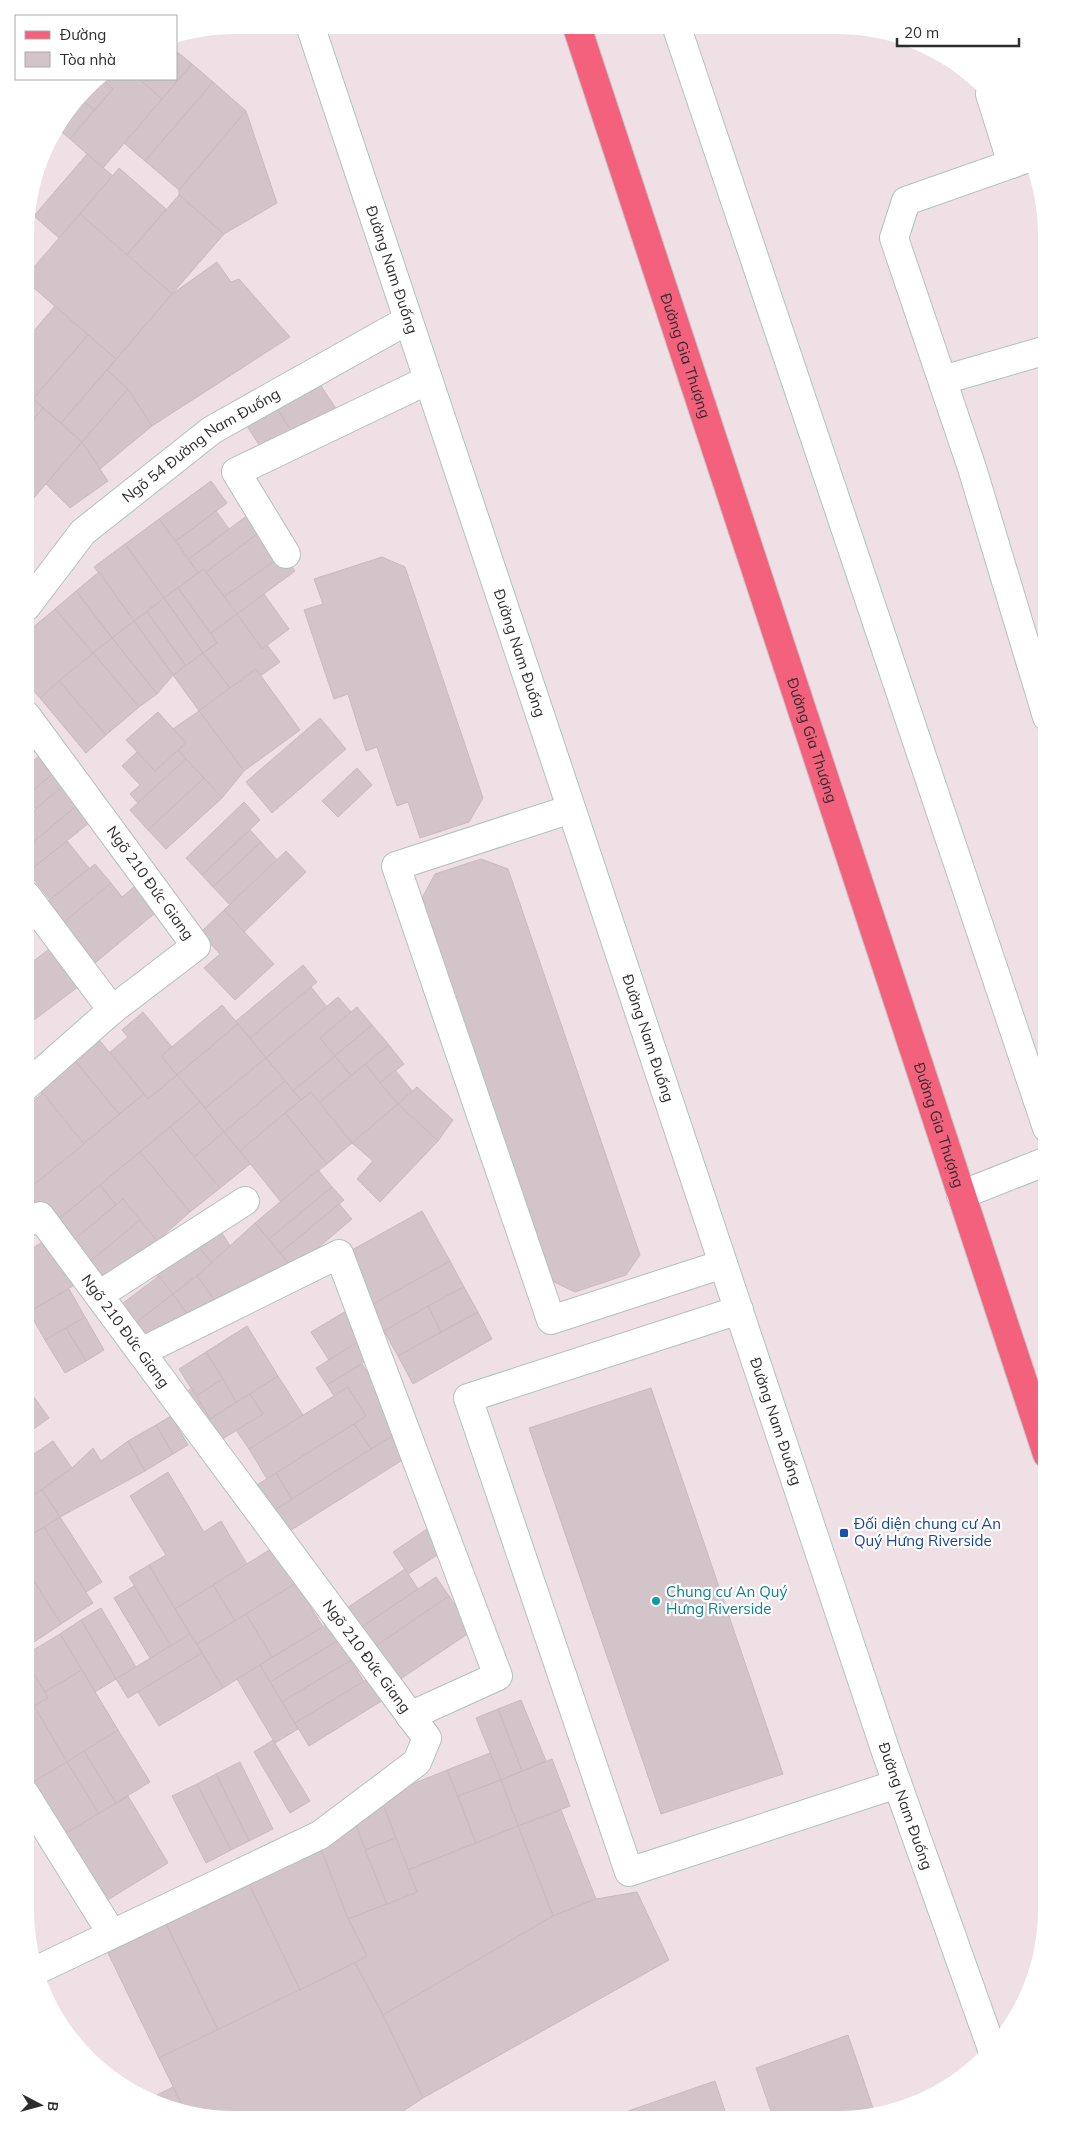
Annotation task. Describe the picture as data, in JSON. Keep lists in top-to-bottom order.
{
  "streets": {
    "main road": ["Đường Gia Thượng"],
    "street": ["Đường Nam Đuống", "Ngõ 54 Đường Nam Đuống", "Ngõ 210 Đức Giang"]
  },
  "crossings": [
    ["Đường Nam Đuống", "Ngõ 54 Đường Nam Đuống"]
  ],
  "places": {
    "transit": ["Đối diện chung cư An Quý Hưng Riverside"],
    "other": ["Chung cư An Quý Hưng Riverside"]
  },
  "legend": ["Đường", "Tòa nhà"],
  "scale_bar": "20 m",
  "north": "right"
}
